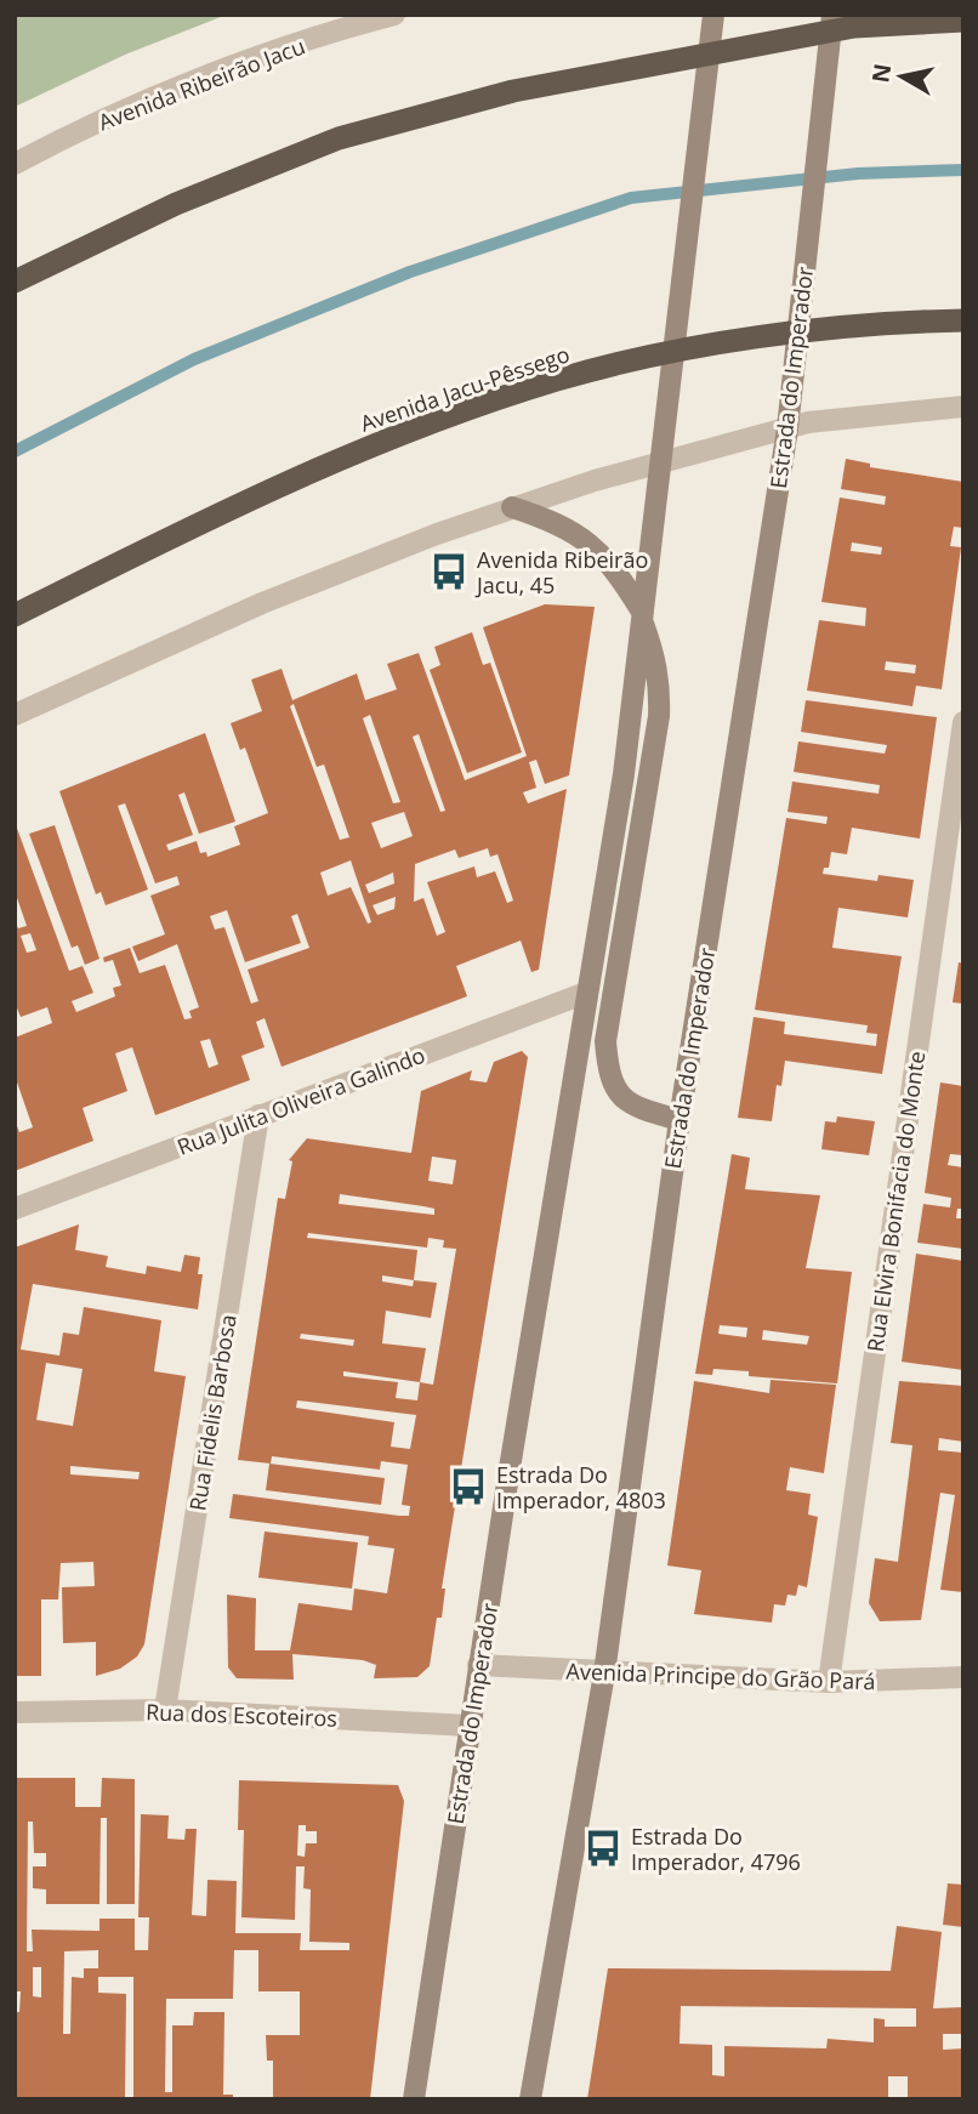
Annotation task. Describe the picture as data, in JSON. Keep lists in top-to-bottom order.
{
  "streets": {
    "highway": ["Avenida Jacu-Pêssego"],
    "main road": ["Estrada do Imperador"],
    "street": [
      "Avenida Ribeirão Jacu",
      "Rua Julita Oliveira Galindo",
      "Rua Elvira Bonifacia do Monte",
      "Rua Fidelis Barbosa",
      "Avenida Principe do Grão Pará",
      "Rua dos Escoteiros"
    ]
  },
  "crossings": [
    ["Estrada do Imperador", "Rua Julita Oliveira Galindo"],
    ["Estrada do Imperador", "Avenida Principe do Grão Pará"],
    ["Estrada do Imperador", "Rua dos Escoteiros"],
    ["Rua Julita Oliveira Galindo", "Rua Fidelis Barbosa"],
    ["Rua Elvira Bonifacia do Monte", "Avenida Principe do Grão Pará"],
    ["Rua Fidelis Barbosa", "Rua dos Escoteiros"]
  ],
  "places": {
    "bus stop": ["Avenida Ribeirão Jacu, 45", "Estrada Do Imperador, 4803", "Estrada Do Imperador, 4796"]
  },
  "north": "left"
}
